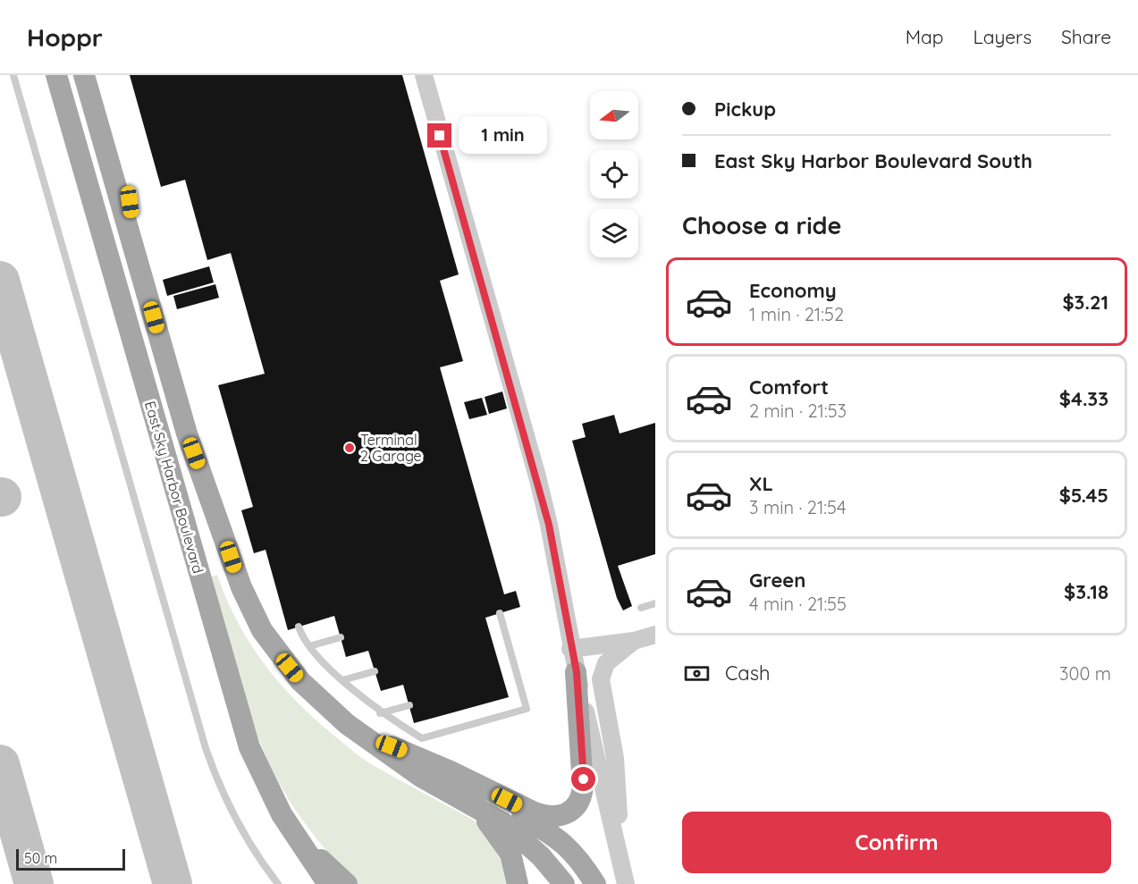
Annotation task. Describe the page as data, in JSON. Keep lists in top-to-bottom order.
{
  "streets": {
    "main road": ["East Sky Harbor Boulevard"]
  },
  "places": ["Terminal 2 Garage"],
  "scale_bar": "50 m",
  "north": "left",
  "page": {
    "header": "Hoppr",
    "nav": ["Map", "Layers", "Share"],
    "banner": ["Pickup", "East Sky Harbor Boulevard South"],
    "bubble": "1 min",
    "heading": "Choose a ride",
    "list": [
      {
        "name": "Economy",
        "note": "1 min · 21:52",
        "value": "$3.21"
      },
      {
        "name": "Comfort",
        "note": "2 min · 21:53",
        "value": "$4.33"
      },
      {
        "name": "XL",
        "note": "3 min · 21:54",
        "value": "$5.45"
      },
      {
        "name": "Green",
        "note": "4 min · 21:55",
        "value": "$3.18"
      }
    ],
    "pay": ["Cash", "300 m"],
    "buttons": "Confirm",
    "scale": "50 m"
  }
}
